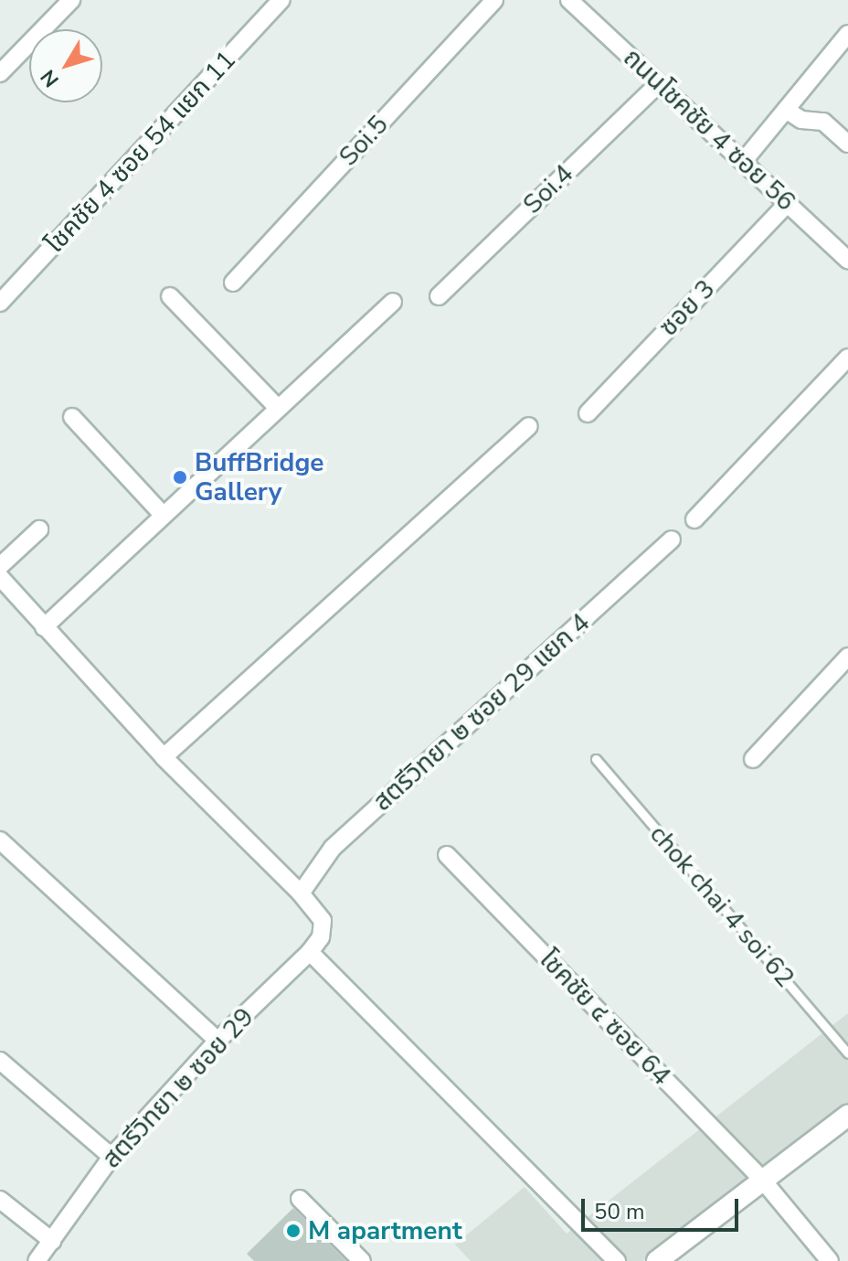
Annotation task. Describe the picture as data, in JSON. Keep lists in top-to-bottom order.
{
  "streets": {
    "street": [
      "ถนนโชคชัย 4 ซอย 56",
      "Soi.5",
      "โชคชัย 4 ซอย 54 แยก 11",
      "Soi.4",
      "ซอย 3",
      "สตรีวิทยา ๒ ซอย 29 แยก 4",
      "โชคชัย ๔ ซอย 64",
      "สตรีวิทยา ๒ ซอย 29"
    ],
    "lane": ["chok chai 4 soi 62"]
  },
  "crossings": [
    ["ถนนโชคชัย 4 ซอย 56", "Soi.4"],
    ["ถนนโชคชัย 4 ซอย 56", "ซอย 3"],
    ["สตรีวิทยา ๒ ซอย 29 แยก 4", "สตรีวิทยา ๒ ซอย 29"]
  ],
  "places": ["BuffBridge Gallery", "M apartment"],
  "scale_bar": "50 m",
  "north": "bottom left"
}
